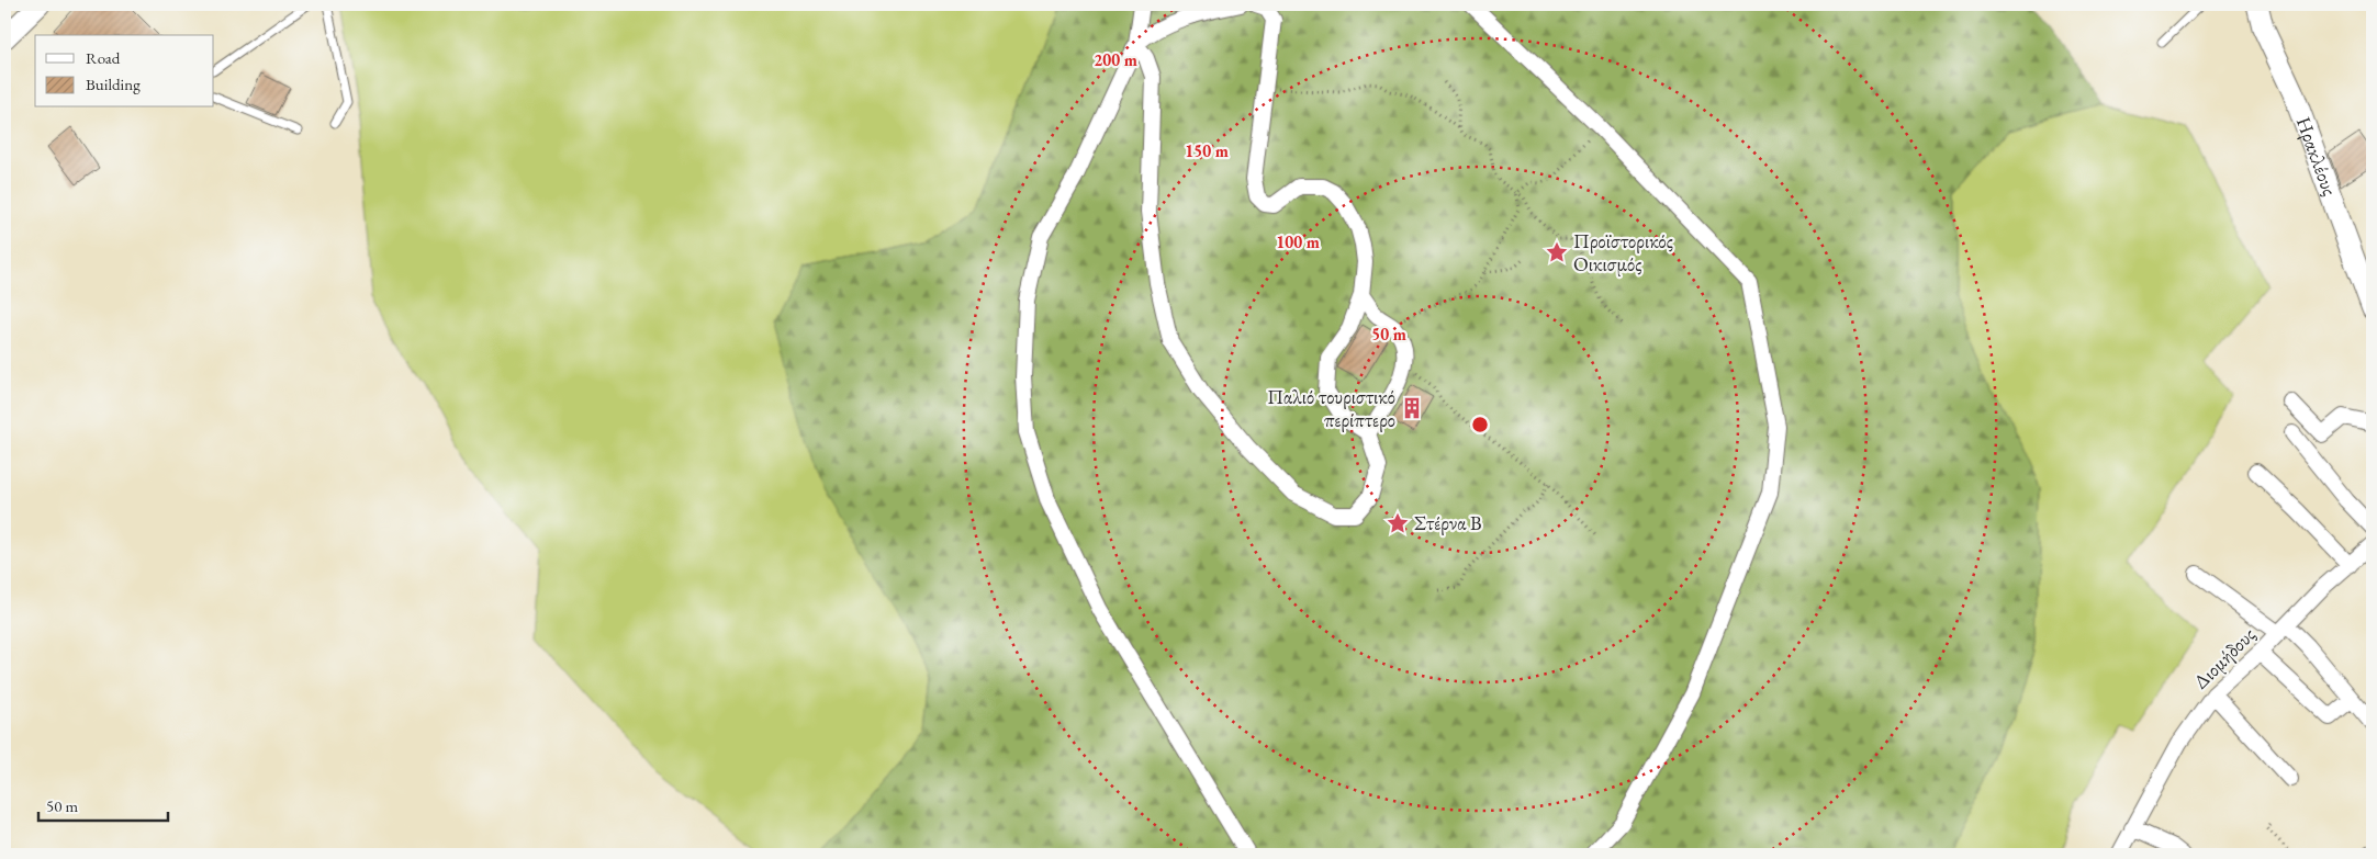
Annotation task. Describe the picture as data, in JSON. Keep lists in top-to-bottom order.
{
  "streets": {
    "main road": ["Ηρακλέους"],
    "street": ["Διομήδους"]
  },
  "places": {
    "place": ["Προϊστορικός Οικισμός", "Στέρνα Β"],
    "building": ["Παλιό τουριστικό περίπτερο"]
  },
  "legend": ["Road", "Building"],
  "scale_bar": "50 m",
  "rings": [
    "200 m",
    "150 m",
    "100 m",
    "50 m"
  ]
}
